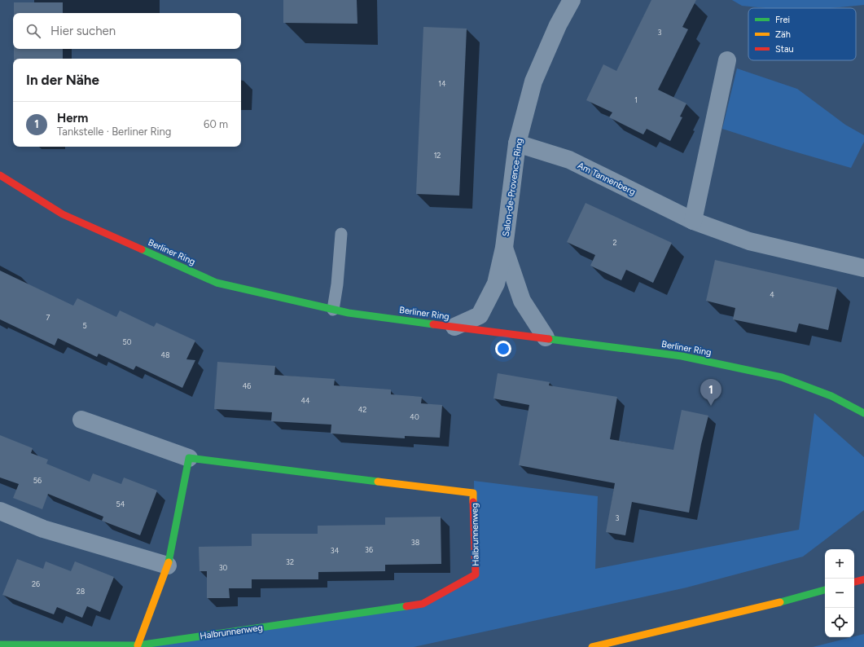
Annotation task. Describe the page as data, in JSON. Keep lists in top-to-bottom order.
{
  "streets": {
    "street": [
      "Am Tannenberg",
      "Salon-de-Provence-Ring",
      "Berliner Ring",
      "Halbrunnenweg"
    ]
  },
  "crossings": [
    ["Am Tannenberg", "Salon-de-Provence-Ring"],
    ["Salon-de-Provence-Ring", "Berliner Ring"]
  ],
  "house_numbers": [
    "3",
    "14",
    "1",
    "12",
    "2",
    "4",
    "7",
    "5",
    "50",
    "48",
    "46",
    "44",
    "42",
    "40",
    "56",
    "54",
    "3",
    "38",
    "36",
    "34",
    "32",
    "30",
    "26",
    "28"
  ],
  "legend": ["Frei", "Zäh", "Stau"],
  "page": {
    "search": "Hier suchen",
    "heading": "In der Nähe",
    "list": [
      {
        "mark": "1",
        "name": "Herm",
        "note": "Tankstelle · Berliner Ring",
        "value": "60 m"
      }
    ],
    "pins": "1",
    "map_buttons": ["+", "−"]
  }
}
